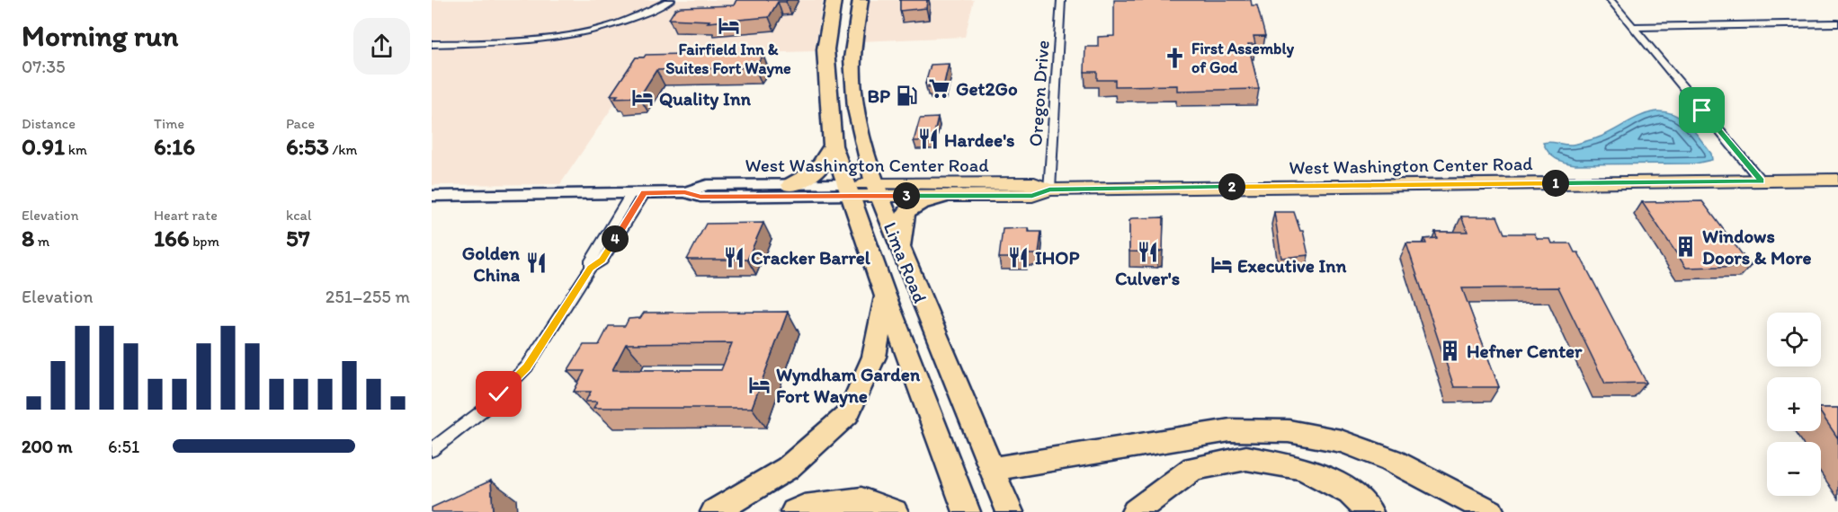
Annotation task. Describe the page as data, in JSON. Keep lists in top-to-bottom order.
{
  "streets": {
    "highway": ["Lima Road"],
    "main road": ["West Washington Center Road"],
    "street": ["Oregon Drive"]
  },
  "crossings": [
    ["Oregon Drive", "West Washington Center Road"],
    ["West Washington Center Road", "Lima Road"]
  ],
  "places": {
    "hotel": [
      "Fairfield Inn & Suites Fort Wayne",
      "Quality Inn",
      "Executive Inn",
      "Wyndham Garden Fort Wayne"
    ],
    "church": ["First Assembly of God"],
    "supermarket": ["Get2Go"],
    "fuel station": ["BP"],
    "restaurant": [
      "Hardee's",
      "Culver's",
      "Cracker Barrel",
      "IHOP",
      "Golden China"
    ],
    "building": ["Windows Doors & More", "Hefner Center"]
  },
  "page": {
    "heading": ["Morning run", "07:35"],
    "stats": [
      ["Distance", "0.91 km"],
      ["Time", "6:16"],
      ["Pace", "6:53 /km"],
      ["Elevation", "8 m"],
      ["Heart rate", "166 bpm"],
      ["kcal", "57"]
    ],
    "pins": [
      "1",
      "2",
      "3",
      "4"
    ],
    "chart": ["Elevation", "251–255 m"],
    "map_buttons": ["+", "−"],
    "list": [
      {
        "name": "200 m",
        "note": "6:51"
      }
    ]
  }
}
